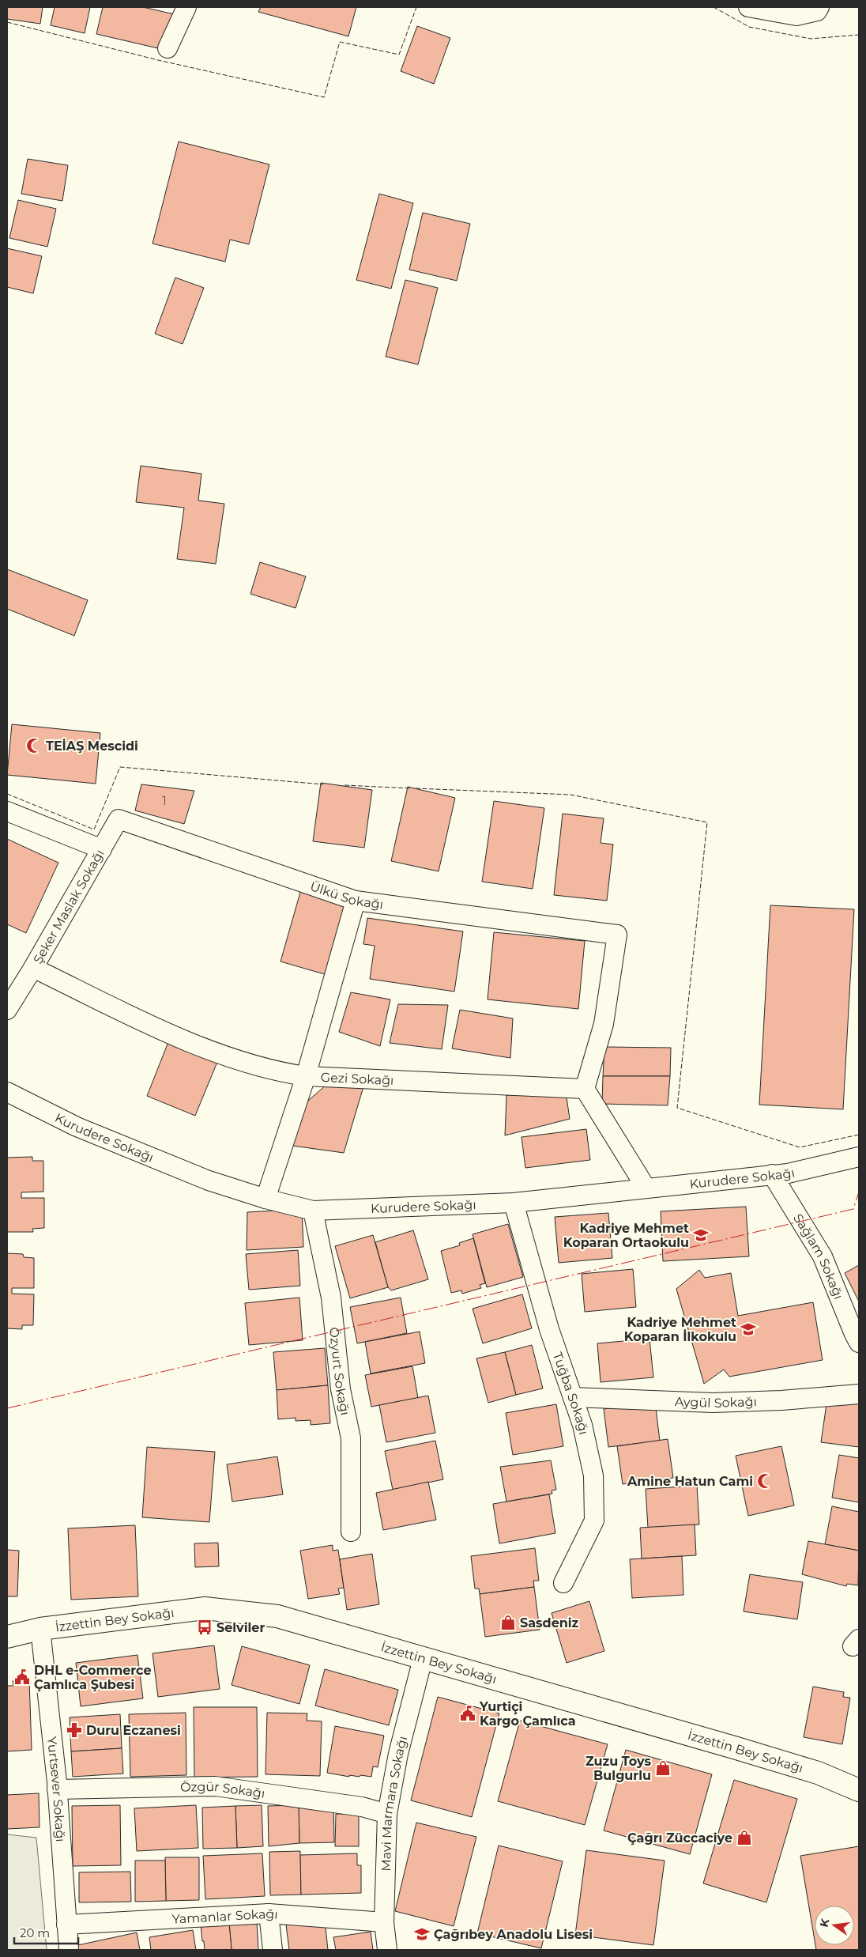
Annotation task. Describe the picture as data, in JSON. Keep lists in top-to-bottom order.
{
  "streets": {
    "street": [
      "Ülkü Sokağı",
      "Şeker Maslak Sokağı",
      "Gezi Sokağı",
      "Kurudere Sokağı",
      "Sağlam Sokağı",
      "Özyurt Sokağı",
      "Tuğba Sokağı",
      "Aygül Sokağı",
      "İzzettin Bey Sokağı",
      "Yurtsever Sokağı",
      "Özgür Sokağı",
      "Mavi Marmara Sokağı",
      "Yamanlar Sokağı"
    ]
  },
  "crossings": [
    ["Ülkü Sokağı", "Şeker Maslak Sokağı"],
    ["Ülkü Sokağı", "Gezi Sokağı"],
    ["Şeker Maslak Sokağı", "Gezi Sokağı"],
    ["Kurudere Sokağı", "Sağlam Sokağı"],
    ["Kurudere Sokağı", "Özyurt Sokağı"],
    ["Kurudere Sokağı", "Tuğba Sokağı"],
    ["Tuğba Sokağı", "Aygül Sokağı"],
    ["İzzettin Bey Sokağı", "Yurtsever Sokağı"],
    ["İzzettin Bey Sokağı", "Mavi Marmara Sokağı"],
    ["Yurtsever Sokağı", "Özgür Sokağı"],
    ["Yurtsever Sokağı", "Yamanlar Sokağı"],
    ["Özgür Sokağı", "Mavi Marmara Sokağı"],
    ["Mavi Marmara Sokağı", "Yamanlar Sokağı"]
  ],
  "places": {
    "mosque": ["TEİAŞ Mescidi", "Amine Hatun Cami"],
    "school or university": ["Kadriye Mehmet Koparan Ortaokulu", "Kadriye Mehmet Koparan İlkokulu", "Çağrıbey Anadolu Lisesi"],
    "shop": ["Sasdeniz", "Zuzu Toys Bulgurlu", "Çağrı Züccaciye"],
    "bus stop": ["Selviler"],
    "public building": ["DHL e-Commerce Çamlıca Şubesi", "Yurtiçi Kargo Çamlıca"],
    "pharmacy": ["Duru Eczanesi"]
  },
  "house_numbers": ["1"],
  "scale_bar": "20 m",
  "north": "left"
}
